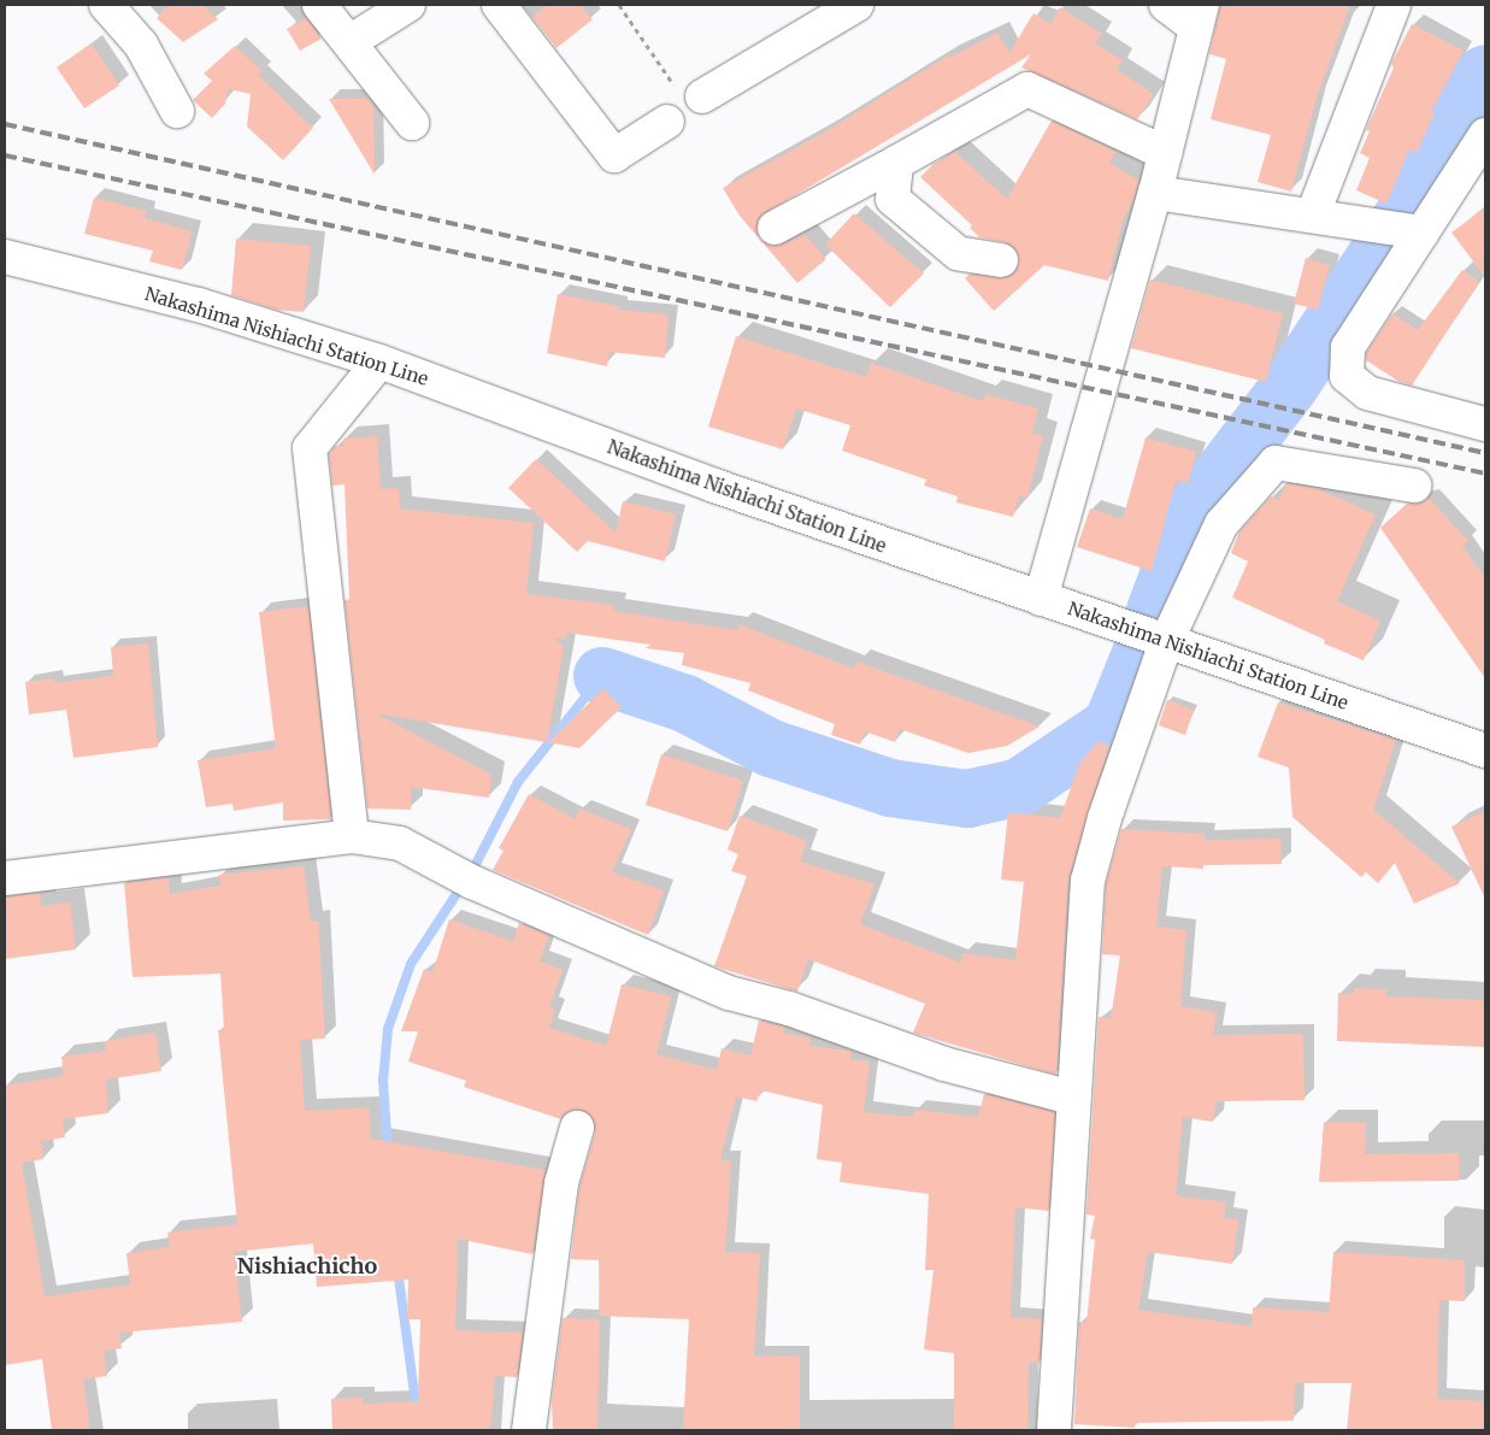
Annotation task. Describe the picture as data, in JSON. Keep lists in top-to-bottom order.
{
  "streets": {
    "street": ["Nakashima Nishiachi Station Line"]
  },
  "districts": ["Nishiachicho"]
}
